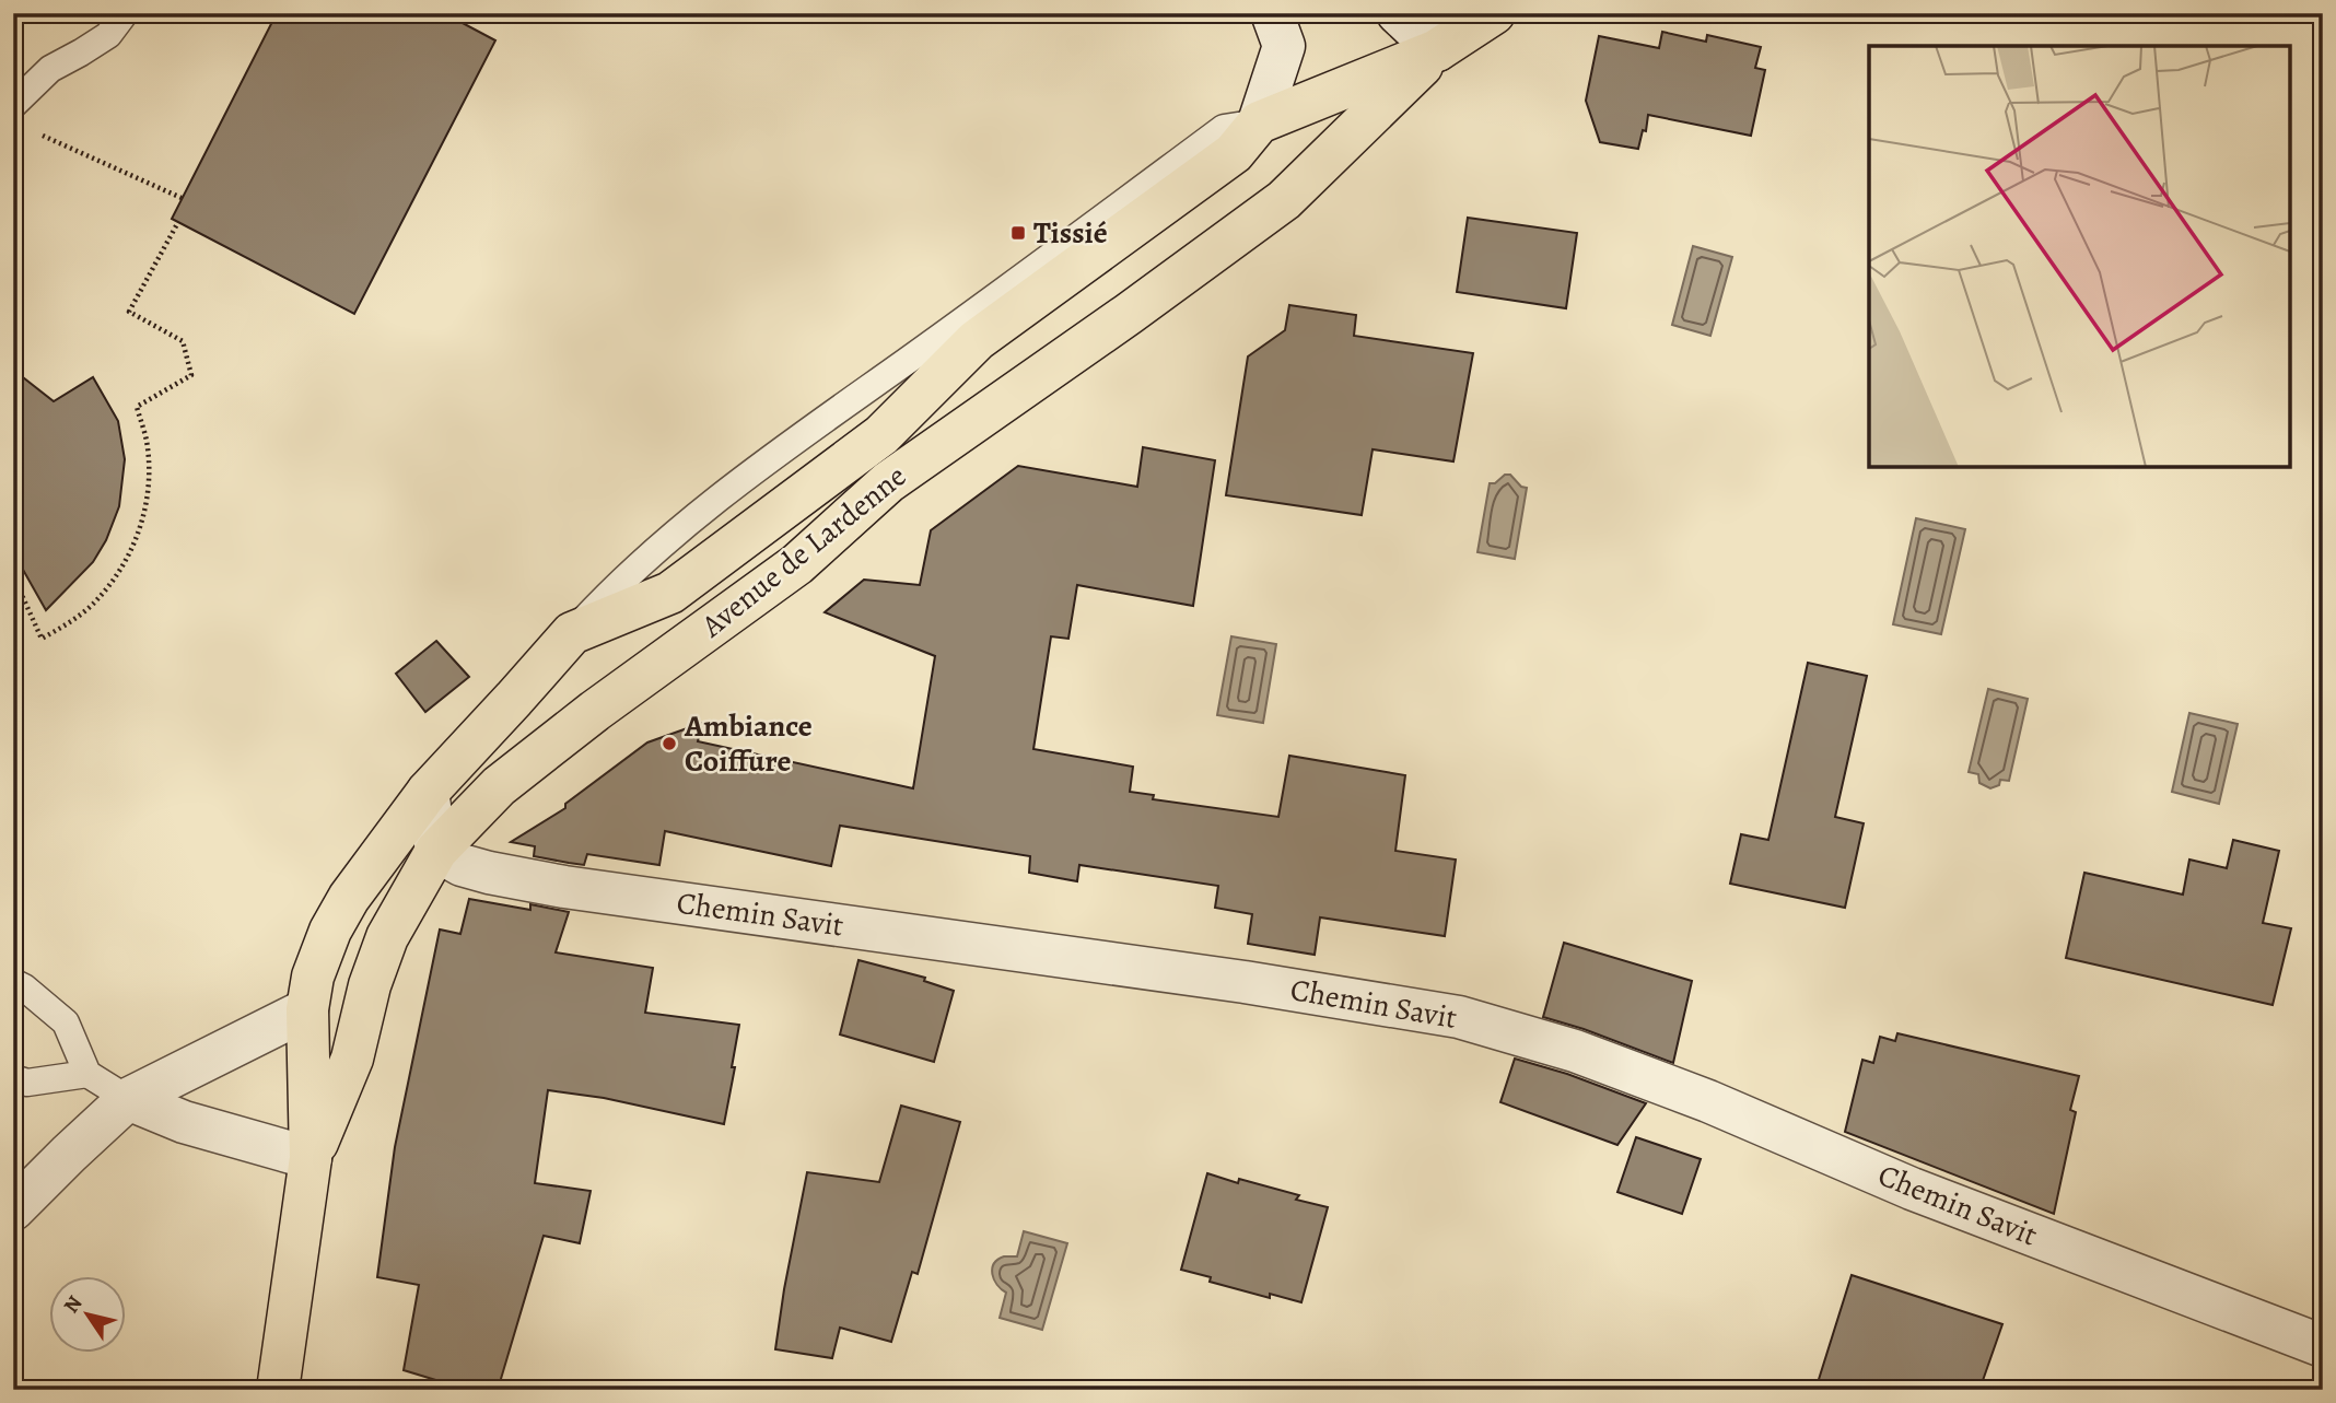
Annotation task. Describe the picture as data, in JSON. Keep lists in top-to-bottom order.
{
  "streets": {
    "main road": ["Avenue de Lardenne"],
    "street": ["Chemin Savit"]
  },
  "crossings": [
    ["Avenue de Lardenne", "Chemin Savit"]
  ],
  "places": {
    "transit": ["Tissié"],
    "other": ["Ambiance Coiffure"]
  },
  "north": "top left"
}
